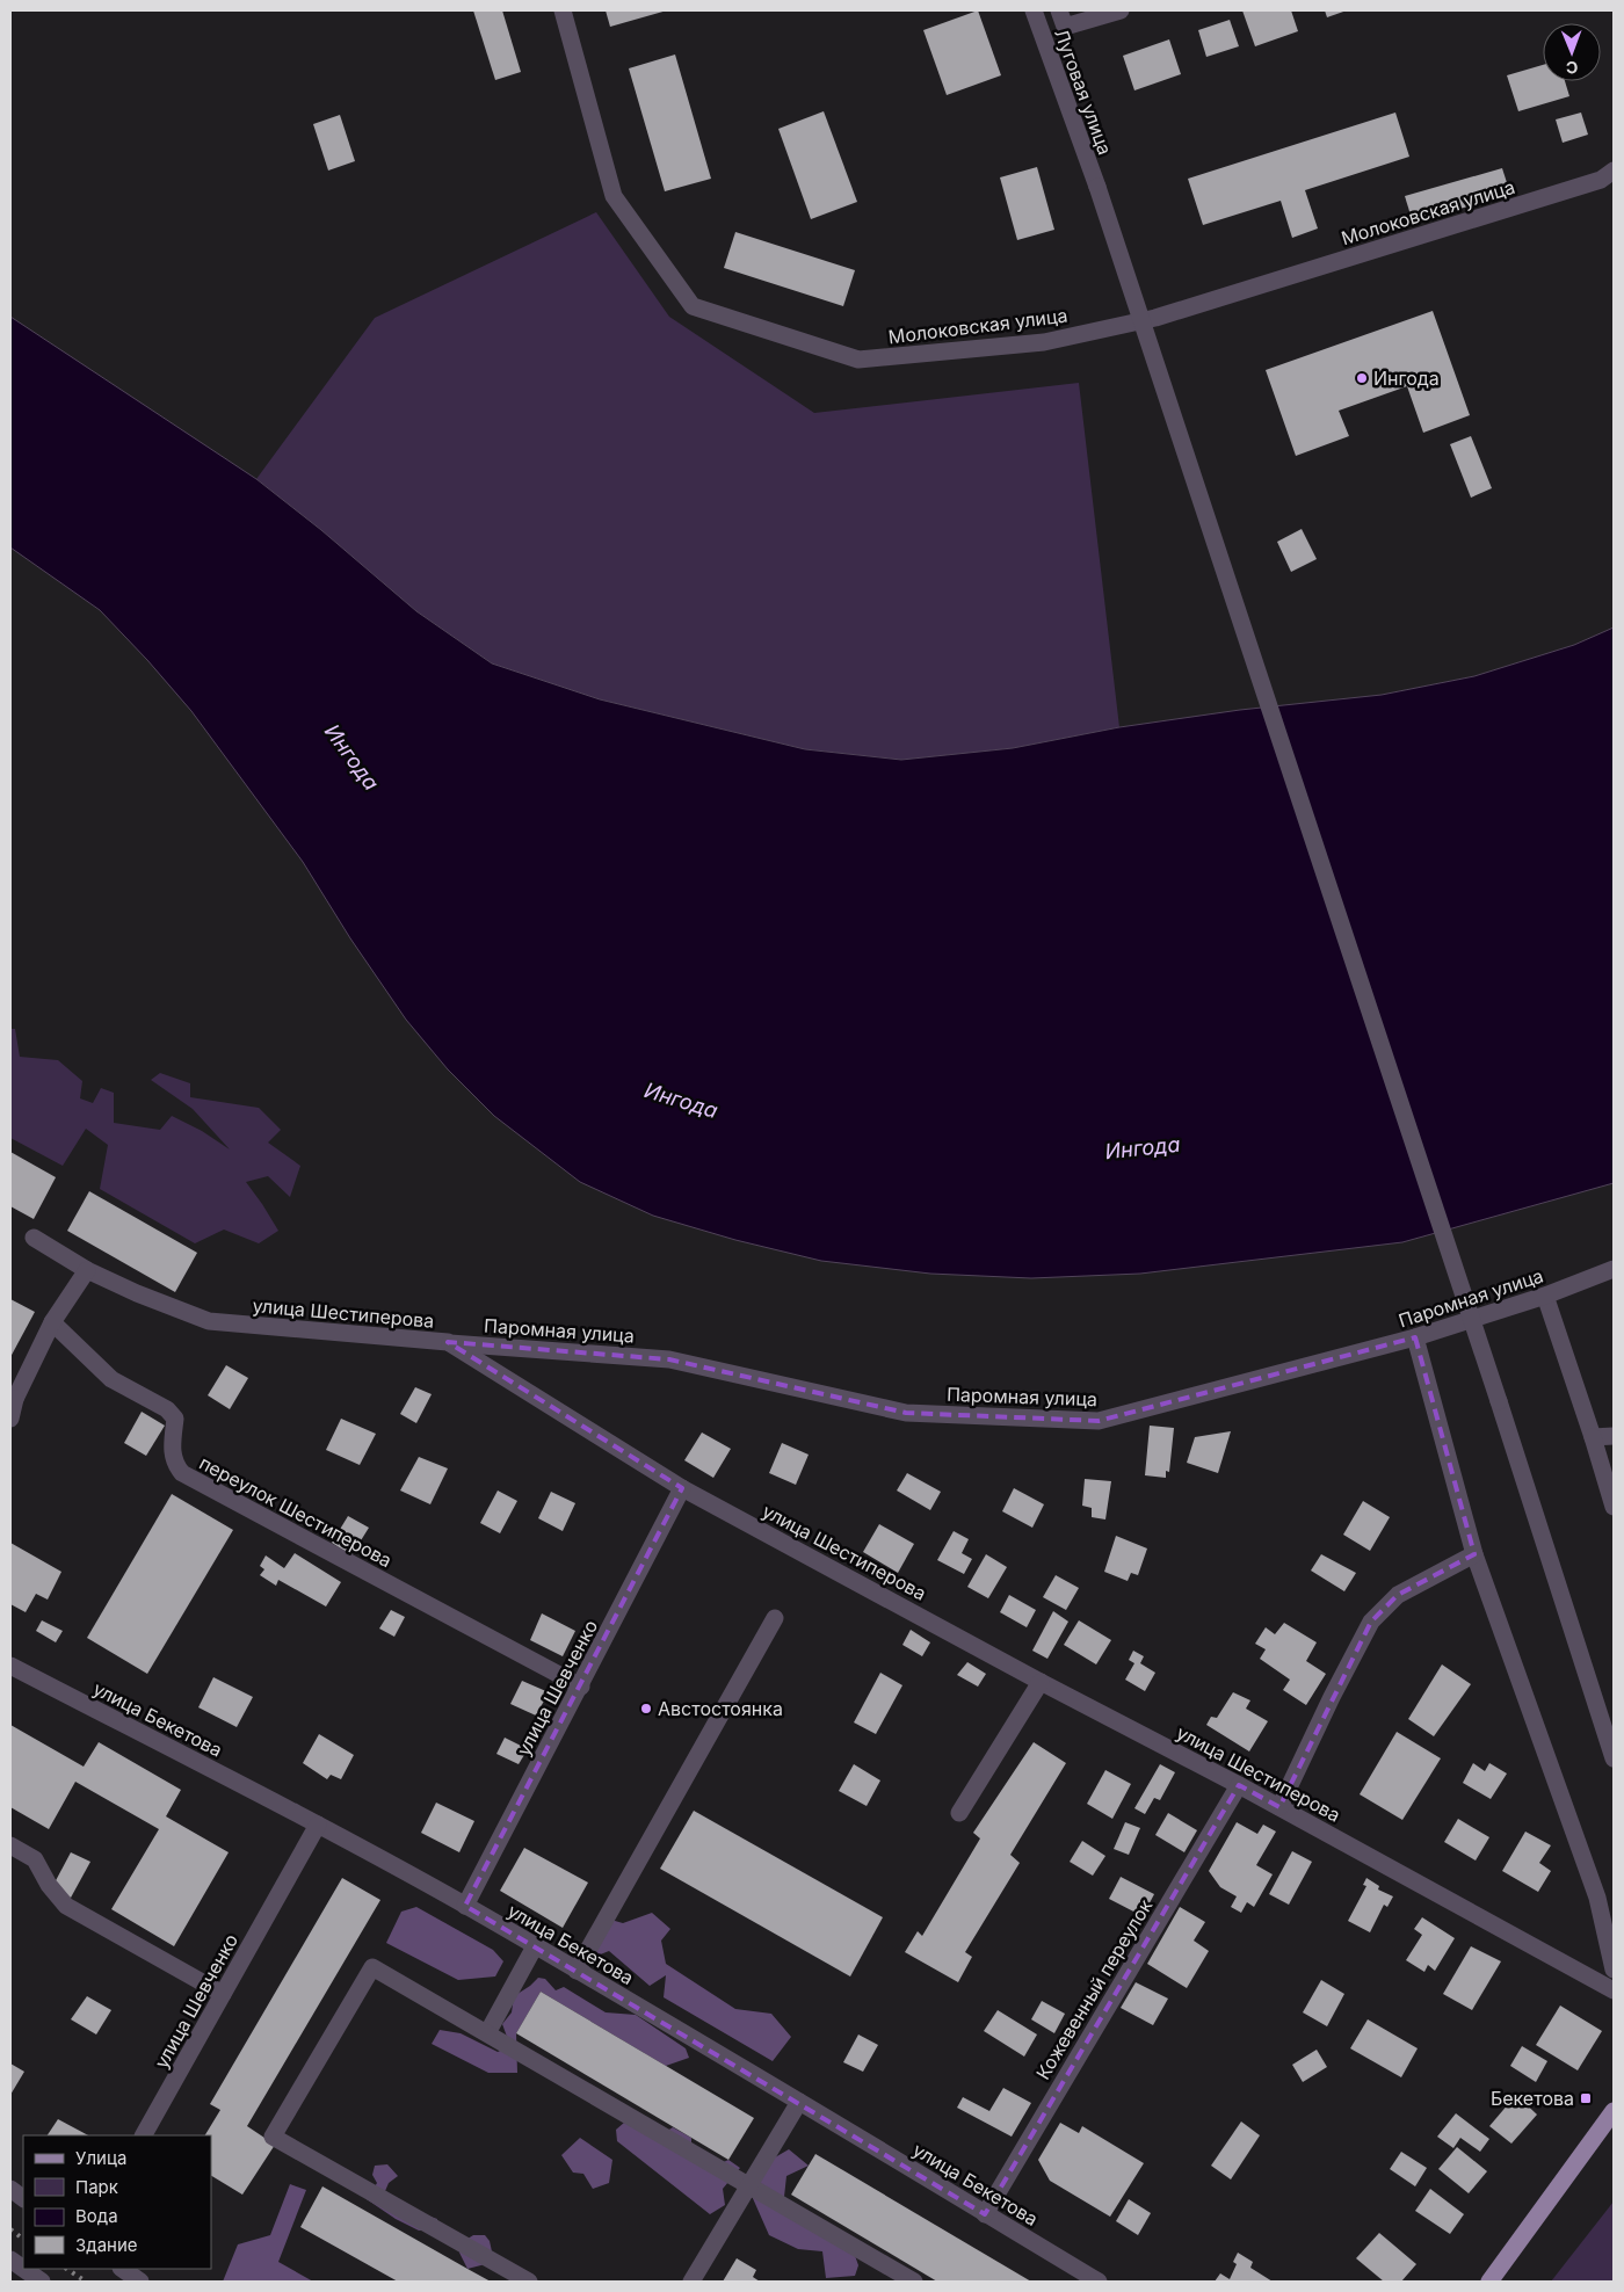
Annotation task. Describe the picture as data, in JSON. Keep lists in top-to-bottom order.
{
  "streets": {
    "street": [
      "Луговая улица",
      "Молоковская улица",
      "Паромная улица",
      "улица Шестиперова",
      "переулок Шестиперова",
      "улица Шевченко",
      "улица Бекетова",
      "Кожевенный переулок"
    ]
  },
  "crossings": [
    ["Паромная улица", "улица Шестиперова"],
    ["улица Шестиперова", "улица Шевченко"],
    ["улица Шестиперова", "Кожевенный переулок"],
    ["переулок Шестиперова", "улица Шевченко"],
    ["улица Шевченко", "улица Бекетова"],
    ["улица Бекетова", "Кожевенный переулок"]
  ],
  "water": ["Ингода"],
  "places": {
    "other": ["Ингода", "Австостоянка"],
    "transit": ["Бекетова"]
  },
  "legend": [
    "Улица",
    "Парк",
    "Вода",
    "Здание"
  ],
  "north": "bottom"
}
